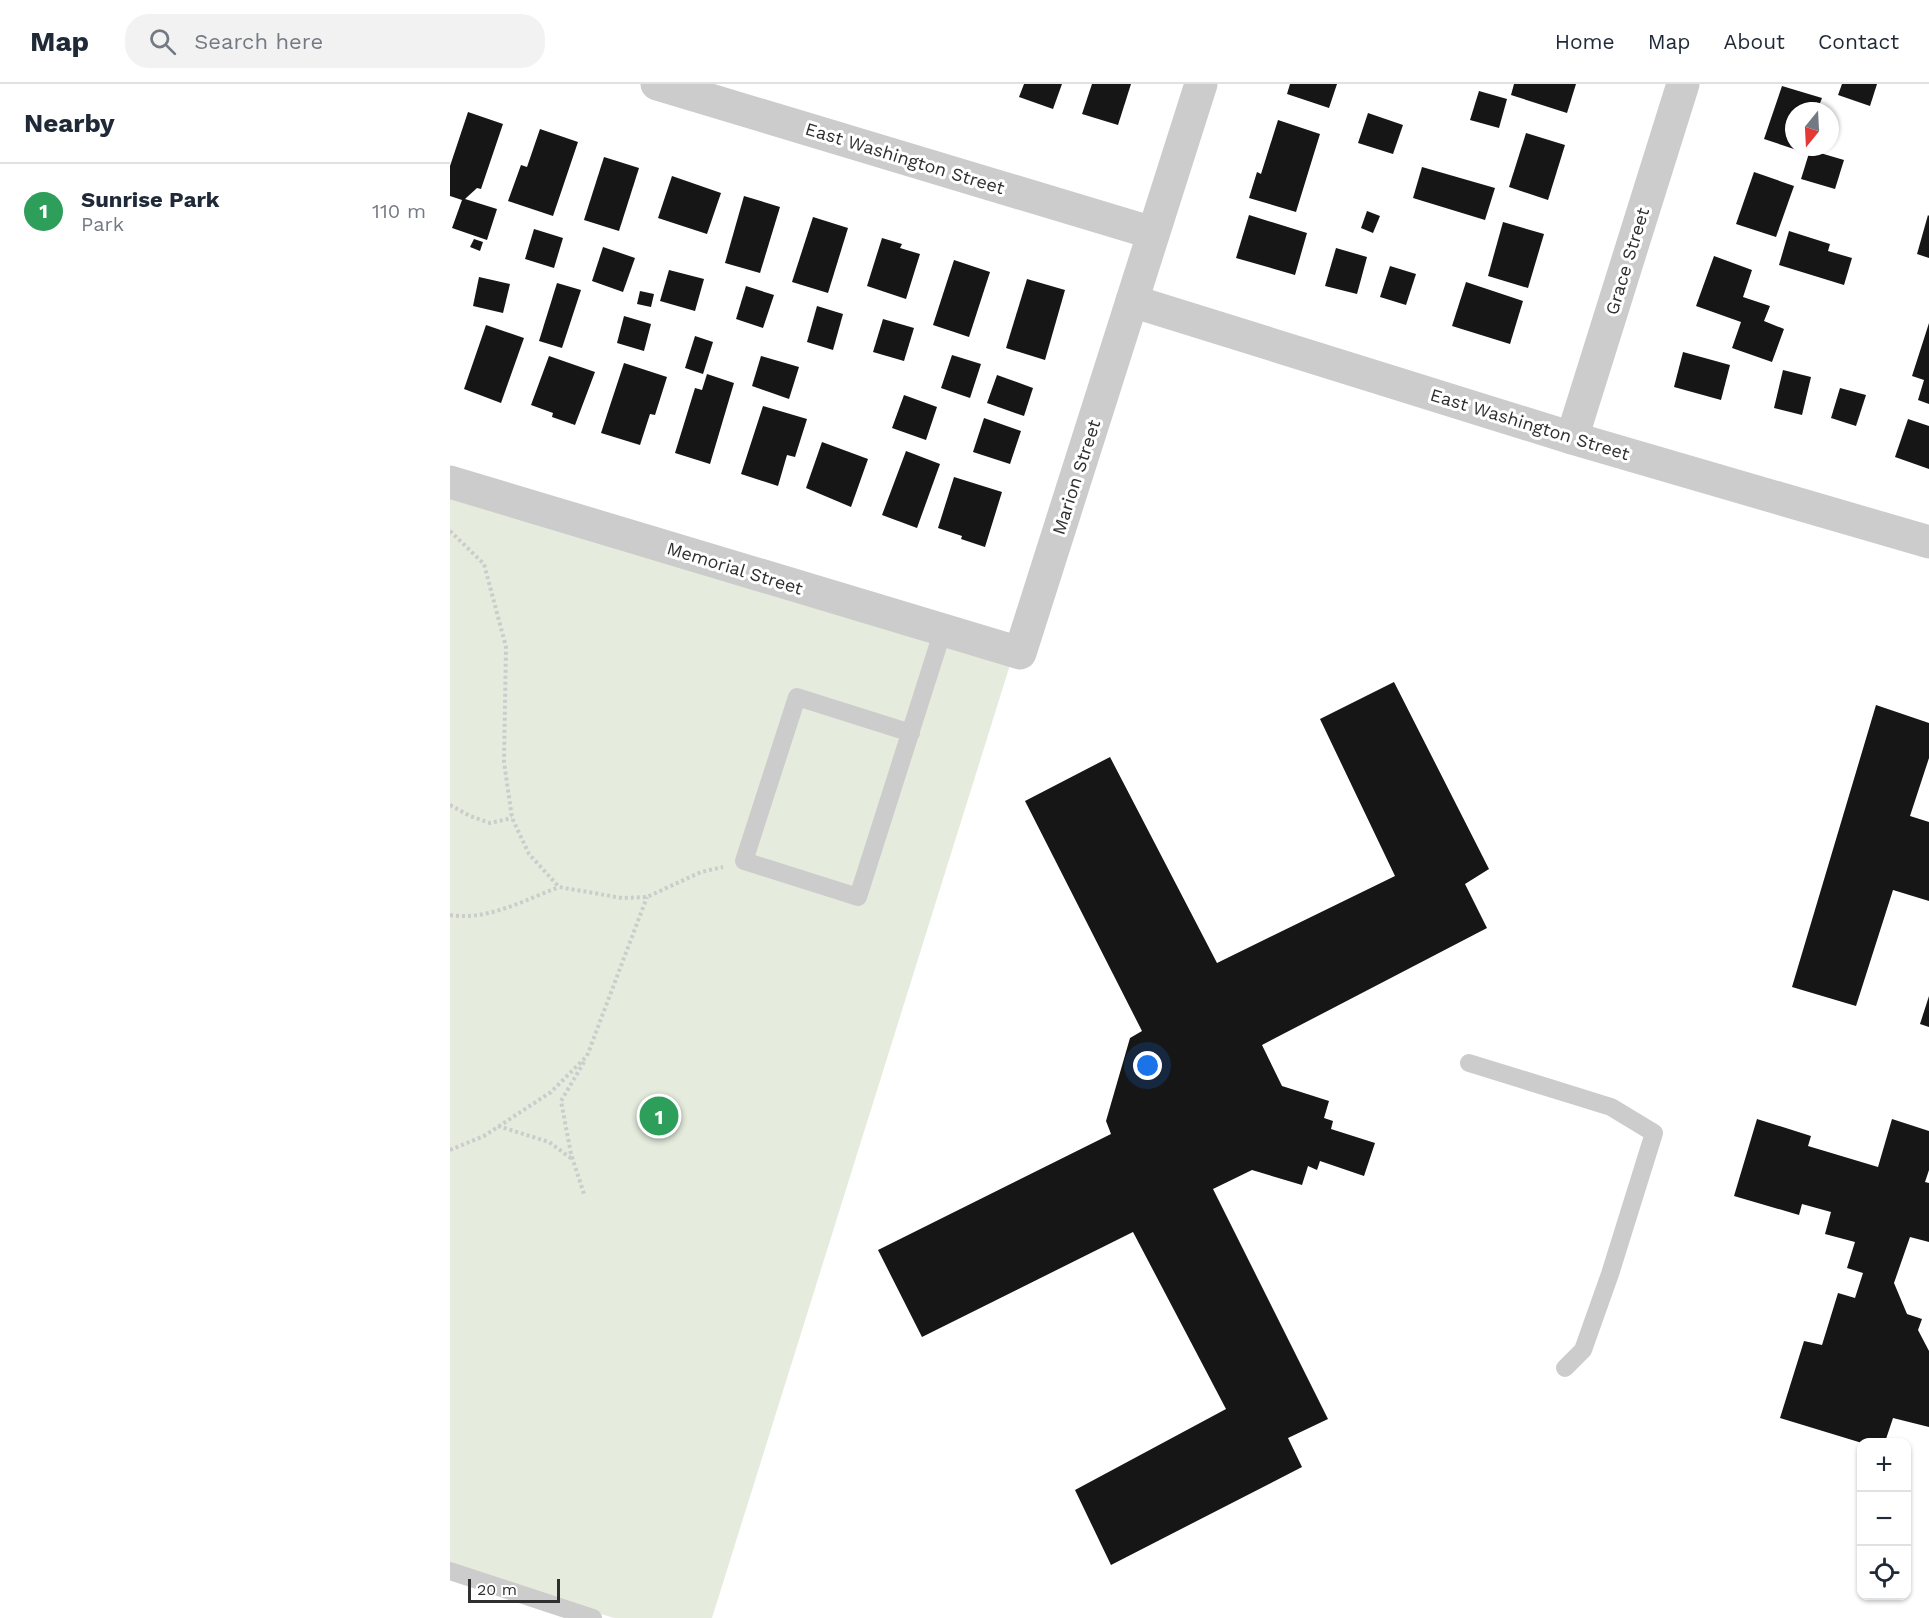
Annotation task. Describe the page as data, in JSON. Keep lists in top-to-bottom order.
{
  "streets": {
    "street": [
      "East Washington Street",
      "Grace Street",
      "Marion Street",
      "Memorial Street"
    ]
  },
  "crossings": [
    ["East Washington Street", "Grace Street"],
    ["East Washington Street", "Marion Street"],
    ["Marion Street", "Memorial Street"]
  ],
  "scale_bar": "20 m",
  "north": "bottom",
  "page": {
    "header": "Map",
    "search": "Search here",
    "nav": [
      "Home",
      "Map",
      "About",
      "Contact"
    ],
    "heading": "Nearby",
    "list": [
      {
        "mark": "1",
        "name": "Sunrise Park",
        "note": "Park",
        "value": "110 m"
      }
    ],
    "pins": "1",
    "map_buttons": ["+", "−"],
    "scale": "20 m"
  }
}
